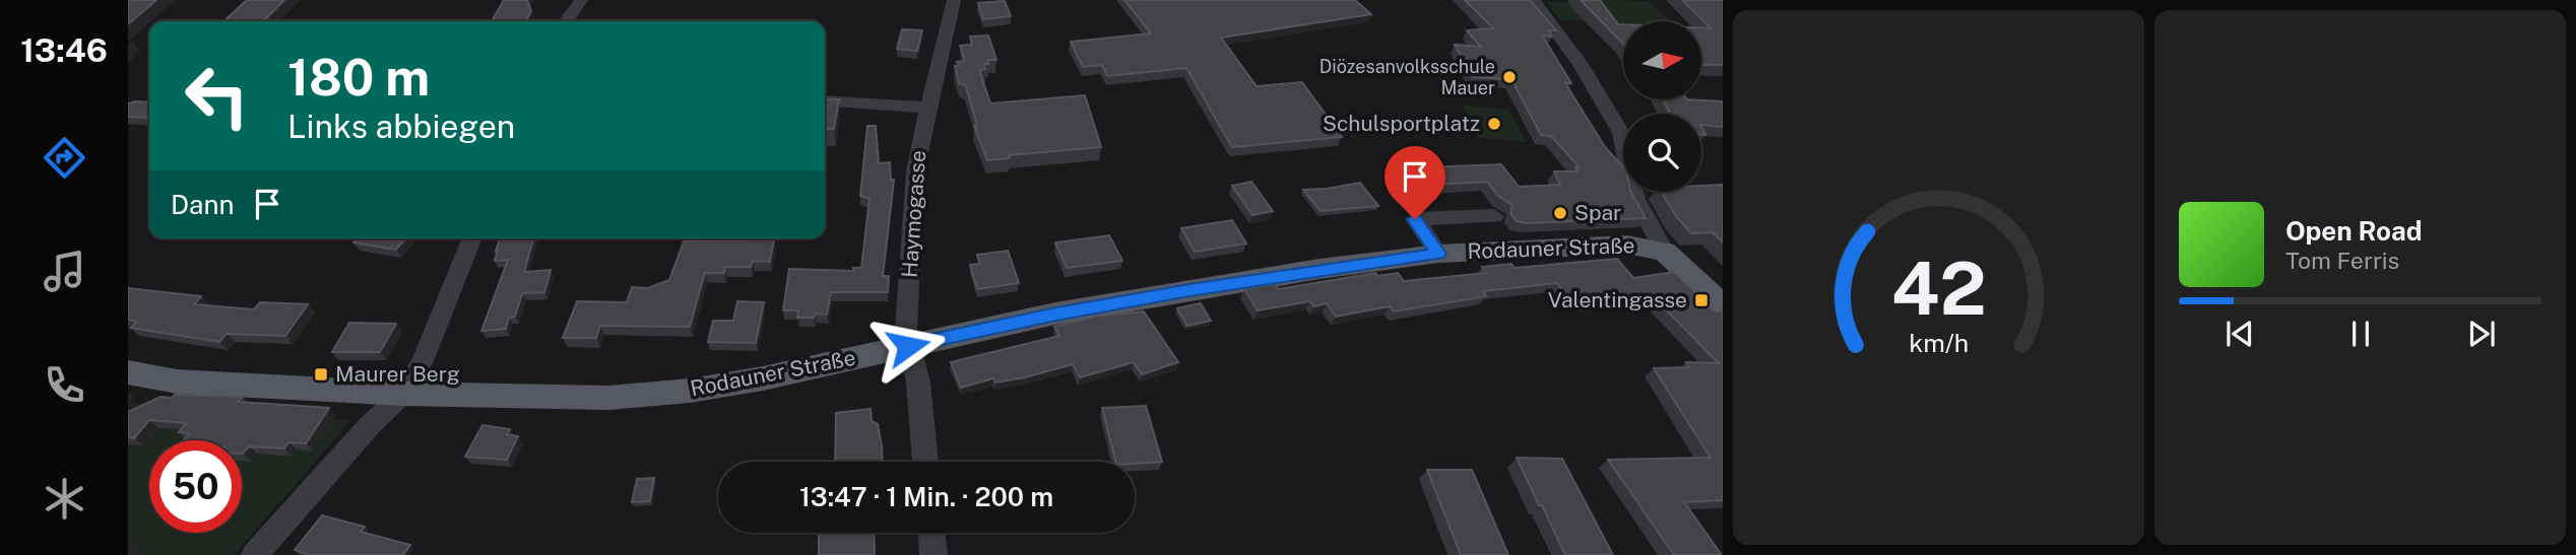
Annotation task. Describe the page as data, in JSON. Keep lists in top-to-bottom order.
{
  "streets": {
    "main road": ["Rodauner Straße"],
    "street": ["Haymogasse"]
  },
  "crossings": [
    ["Haymogasse", "Rodauner Straße"]
  ],
  "places": {
    "other": ["Diözesanvolksschule Mauer", "Schulsportplatz", "Spar"],
    "transit": ["Valentingasse", "Maurer Berg"]
  },
  "north": "right",
  "page": {
    "tabs": "13:46",
    "turn": ["180 m", "Links abbiegen"],
    "then": "Dann",
    "song": ["Open Road", "Tom Ferris"],
    "limit": "50",
    "trip": "13:47 · 1 Min. · 200 m",
    "gauge": ["42", "km/h"]
  }
}
